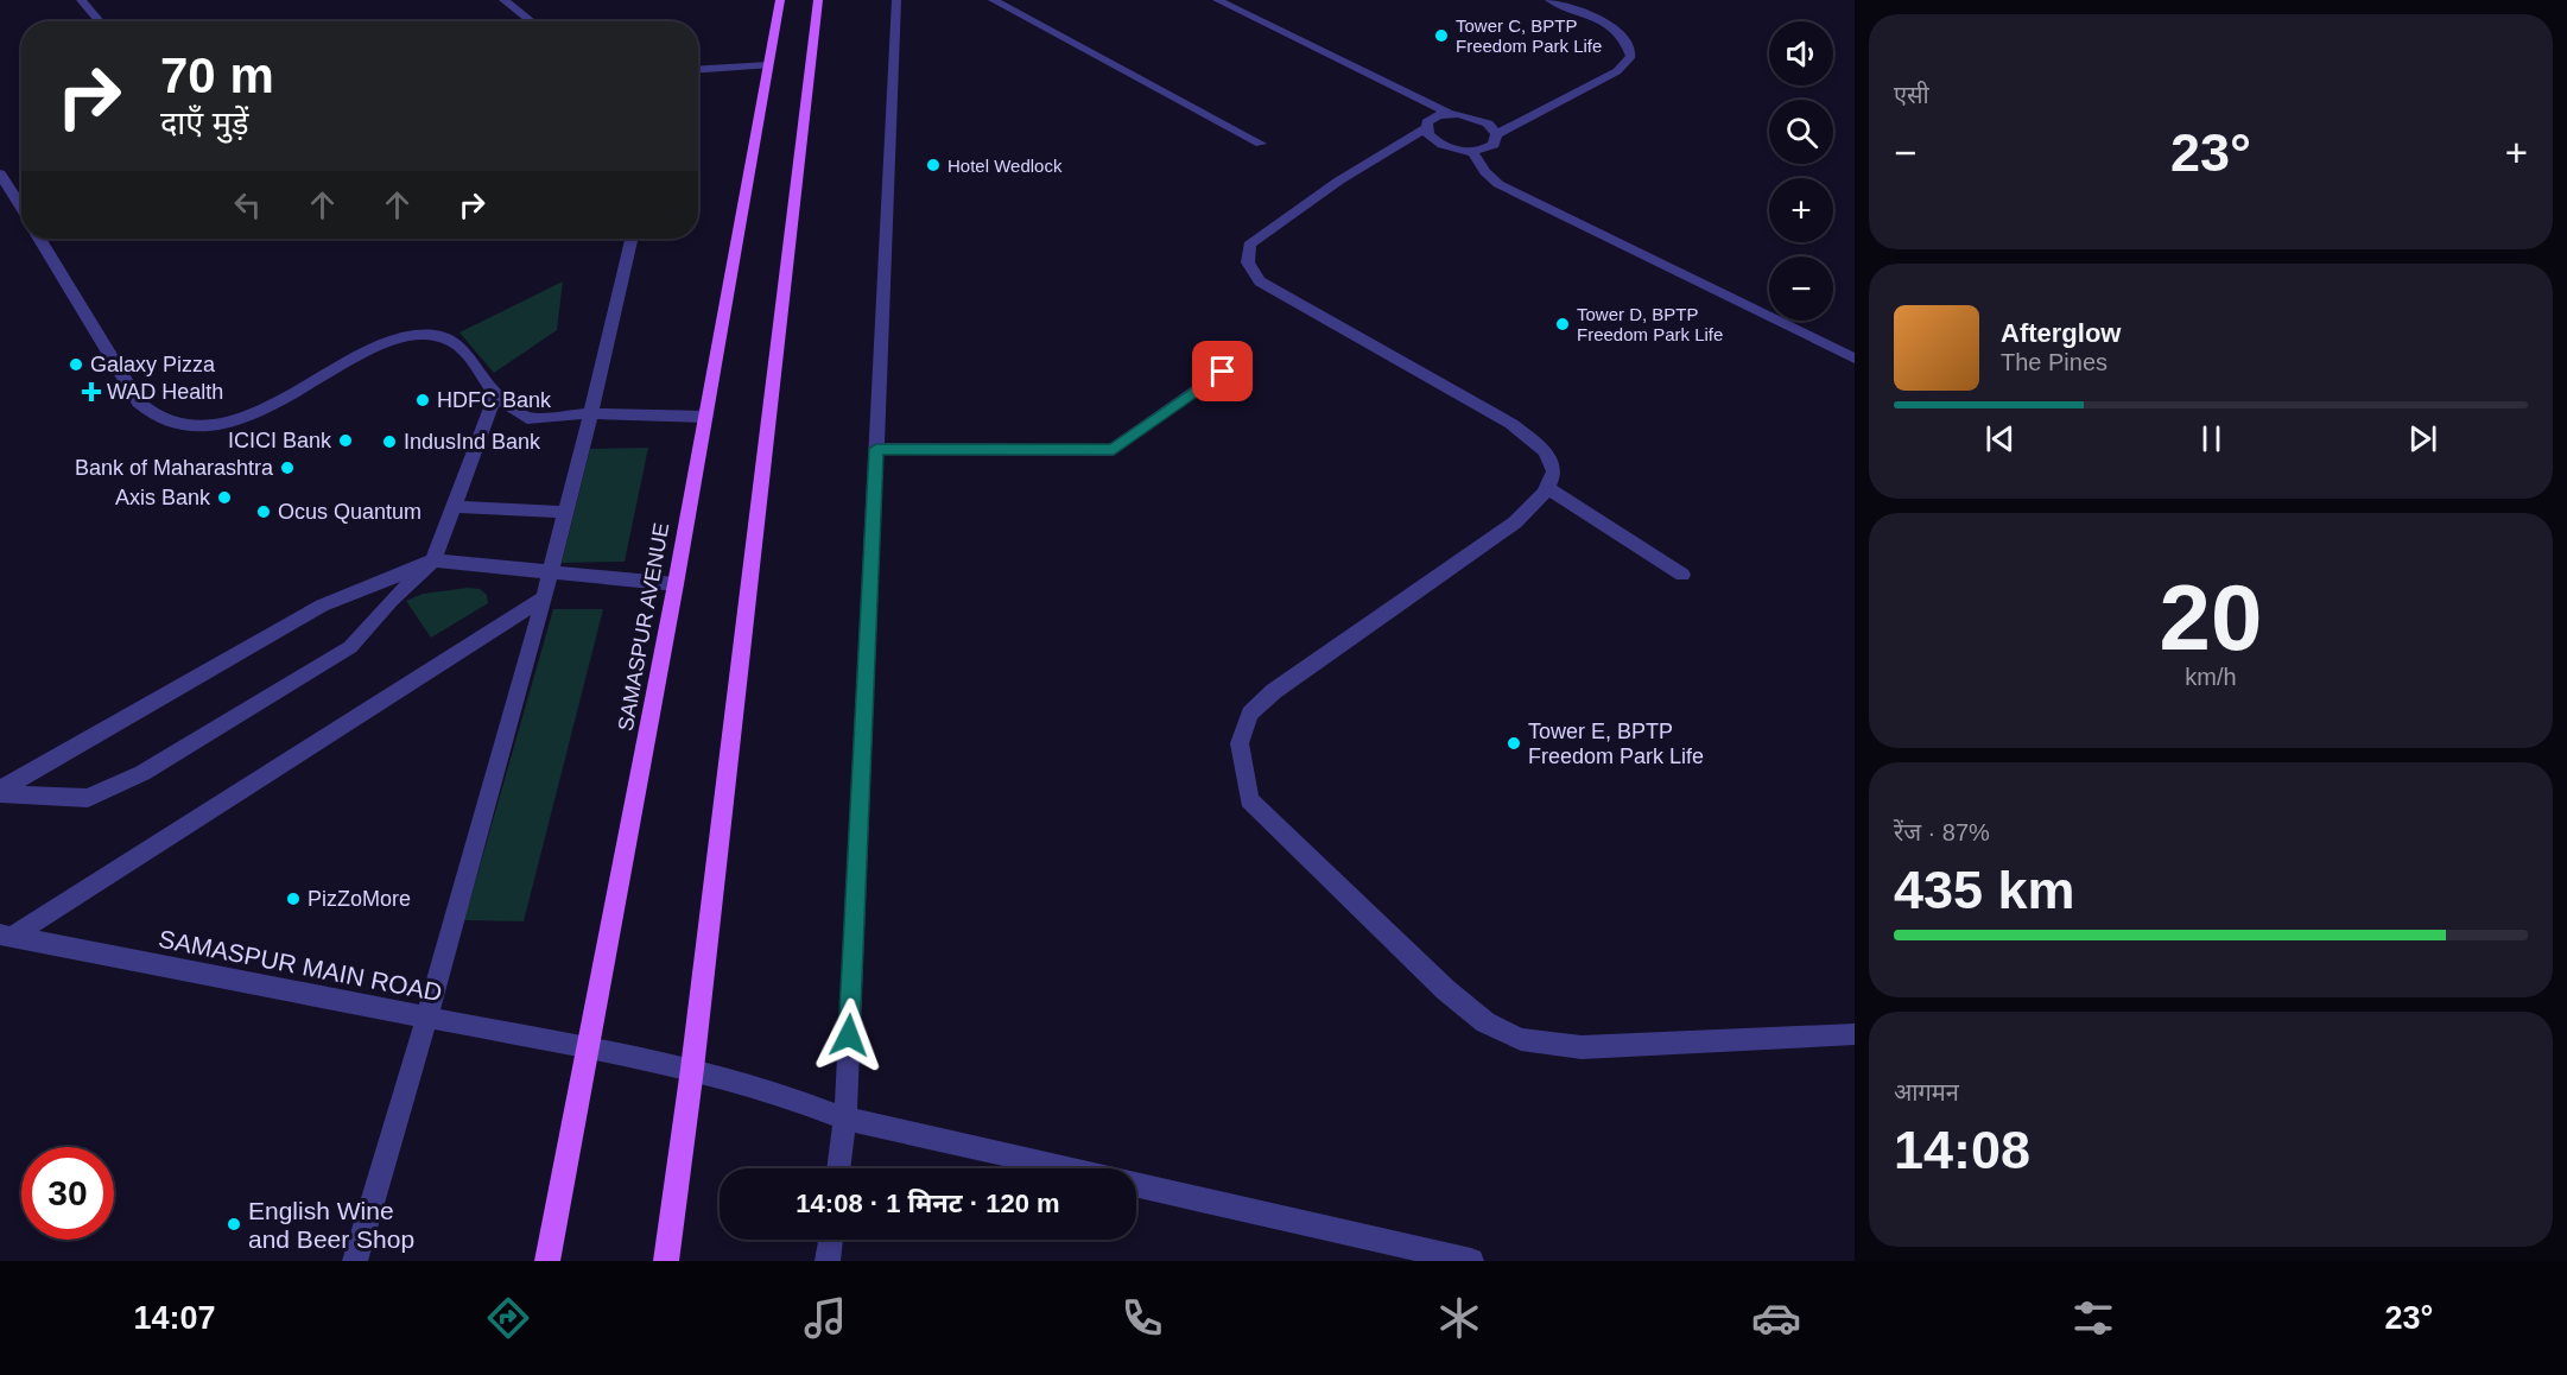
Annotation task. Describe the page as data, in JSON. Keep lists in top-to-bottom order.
{
  "streets": {
    "main road": ["SAMASPUR AVENUE"],
    "street": ["SAMASPUR MAIN ROAD"]
  },
  "crossings": [
    ["SAMASPUR AVENUE", "SAMASPUR MAIN ROAD"]
  ],
  "places": {
    "other": [
      "Tower C, BPTP Freedom Park Life",
      "Hotel Wedlock",
      "Tower D, BPTP Freedom Park Life",
      "Galaxy Pizza",
      "HDFC Bank",
      "ICICI Bank",
      "IndusInd Bank",
      "Bank of Maharashtra",
      "Axis Bank",
      "Ocus Quantum",
      "Tower E, BPTP Freedom Park Life",
      "PizZoMore",
      "English Wine and Beer Shop"
    ],
    "health": ["WAD Health"]
  },
  "page": {
    "tile": [
      "एसी",
      ["20", "km/h"],
      ["रेंज · 87%", "435 km"],
      ["आगमन", "14:08"]
    ],
    "map_buttons": ["+", "−"],
    "turn": ["70 m", "दाएँ मुड़ें"],
    "heat": ["−", "23°", "+"],
    "song": ["Afterglow", "The Pines"],
    "limit": "30",
    "trip": "14:08 · 1 मिनट · 120 m",
    "tabs": ["14:07", "23°"]
  }
}
